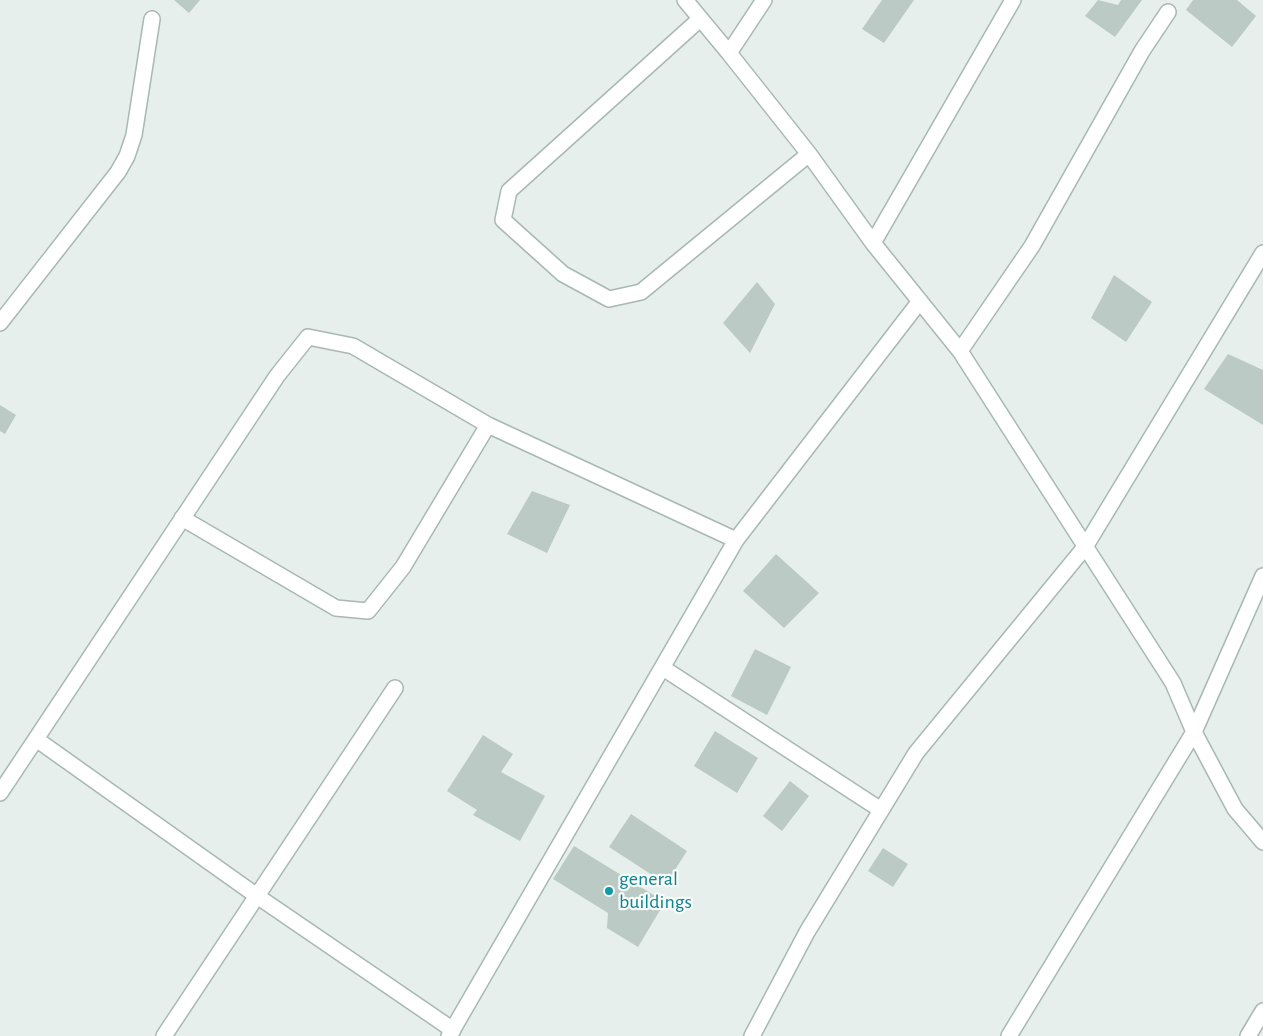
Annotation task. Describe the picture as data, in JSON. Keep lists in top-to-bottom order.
{
  "places": ["general buildings"]
}
